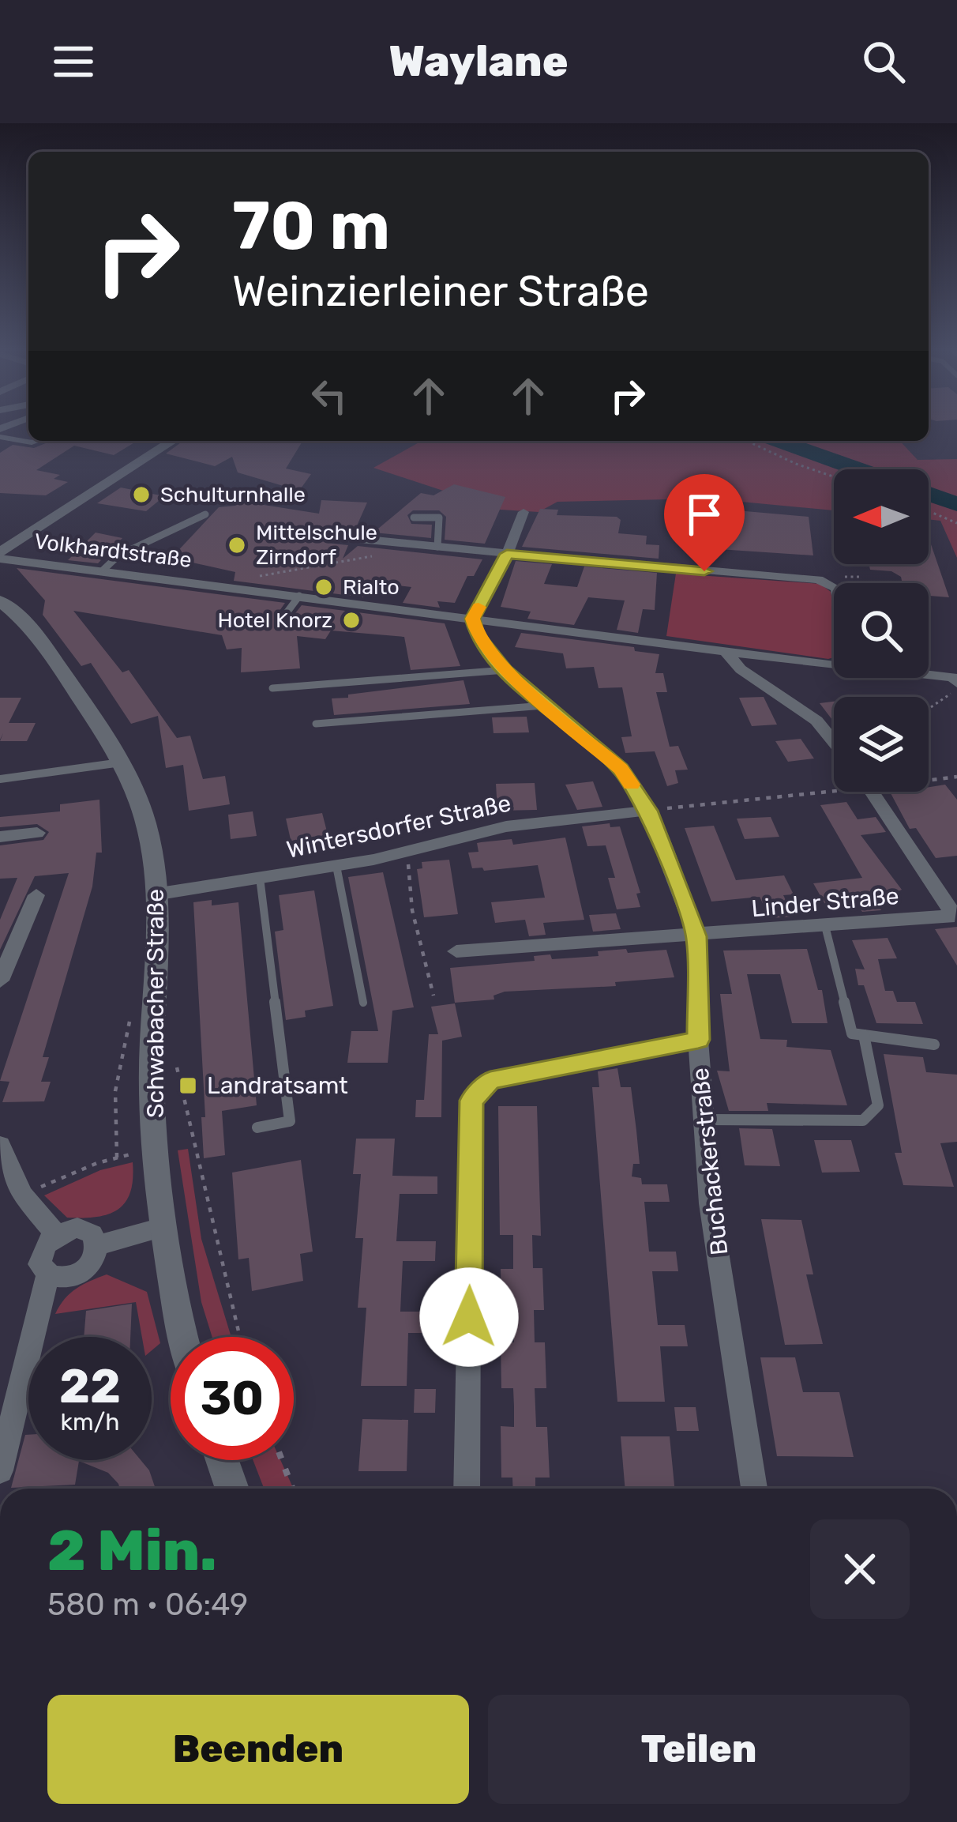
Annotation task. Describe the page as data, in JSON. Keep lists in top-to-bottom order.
{
  "streets": {
    "street": [
      "Volkhardtstraße",
      "Wintersdorfer Straße",
      "Linder Straße",
      "Schwabacher Straße",
      "Buchackerstraße"
    ]
  },
  "crossings": [
    ["Volkhardtstraße", "Buchackerstraße"],
    ["Wintersdorfer Straße", "Schwabacher Straße"],
    ["Wintersdorfer Straße", "Buchackerstraße"],
    ["Linder Straße", "Buchackerstraße"]
  ],
  "places": {
    "other": [
      "Schulturnhalle",
      "Mittelschule Zirndorf",
      "Rialto",
      "Hotel Knorz"
    ],
    "transit": ["Landratsamt"]
  },
  "north": "left",
  "page": {
    "header": "Waylane",
    "turn": ["70 m", "Weinzierleiner Straße"],
    "speed": "22 km/h",
    "limit": "30",
    "heading": ["2 Min.", "580 m · 06:49"],
    "buttons": ["Beenden", "Teilen"]
  }
}
